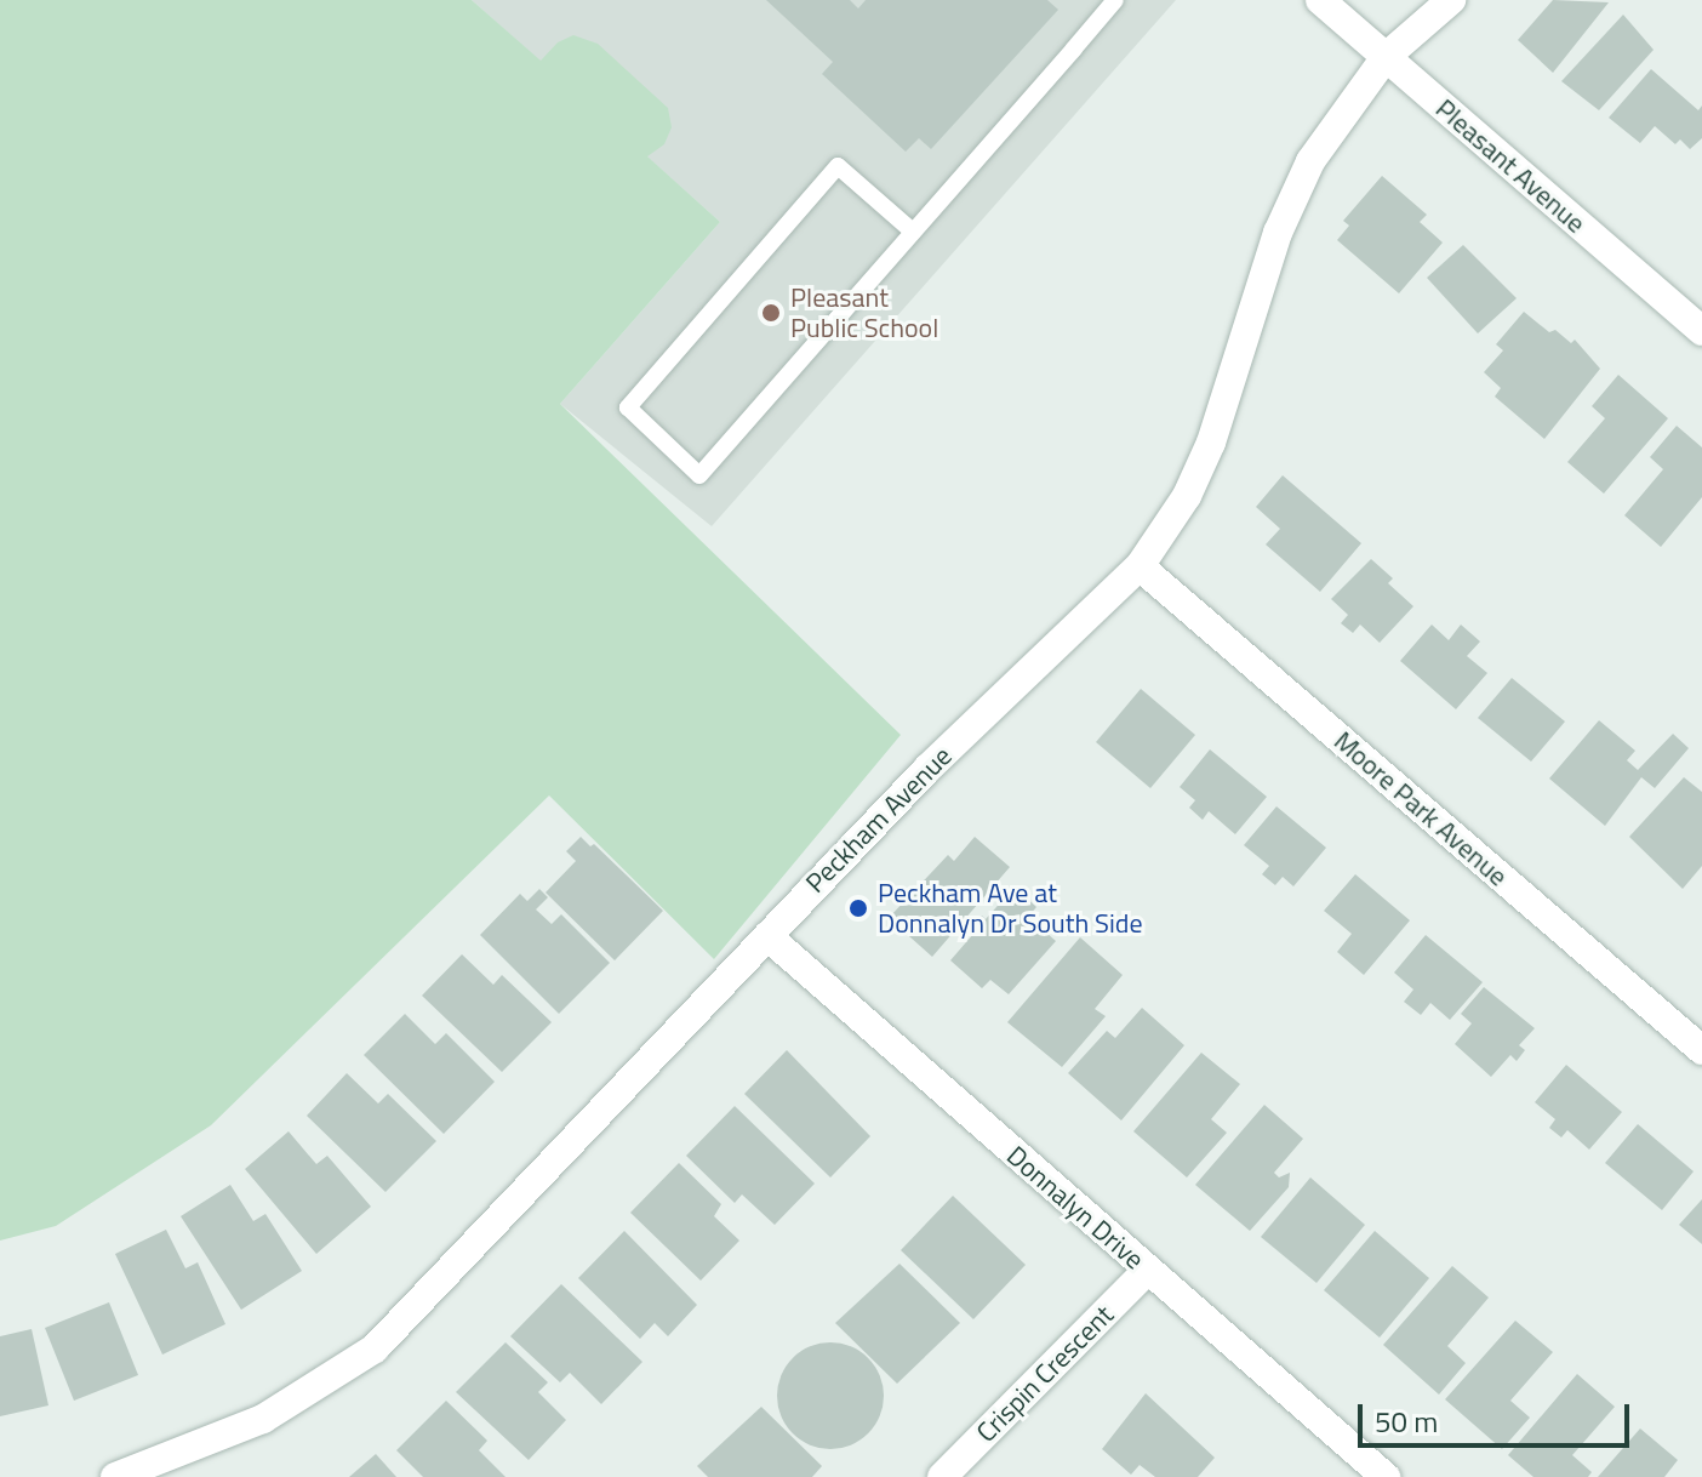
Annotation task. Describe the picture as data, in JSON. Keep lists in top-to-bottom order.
{
  "streets": {
    "street": [
      "Pleasant Avenue",
      "Moore Park Avenue",
      "Peckham Avenue",
      "Donnalyn Drive",
      "Crispin Crescent"
    ]
  },
  "crossings": [
    ["Pleasant Avenue", "Peckham Avenue"],
    ["Moore Park Avenue", "Peckham Avenue"],
    ["Peckham Avenue", "Donnalyn Drive"],
    ["Donnalyn Drive", "Crispin Crescent"]
  ],
  "places": ["Pleasant Public School", "Peckham Ave at Donnalyn Dr South Side"],
  "scale_bar": "50 m"
}
